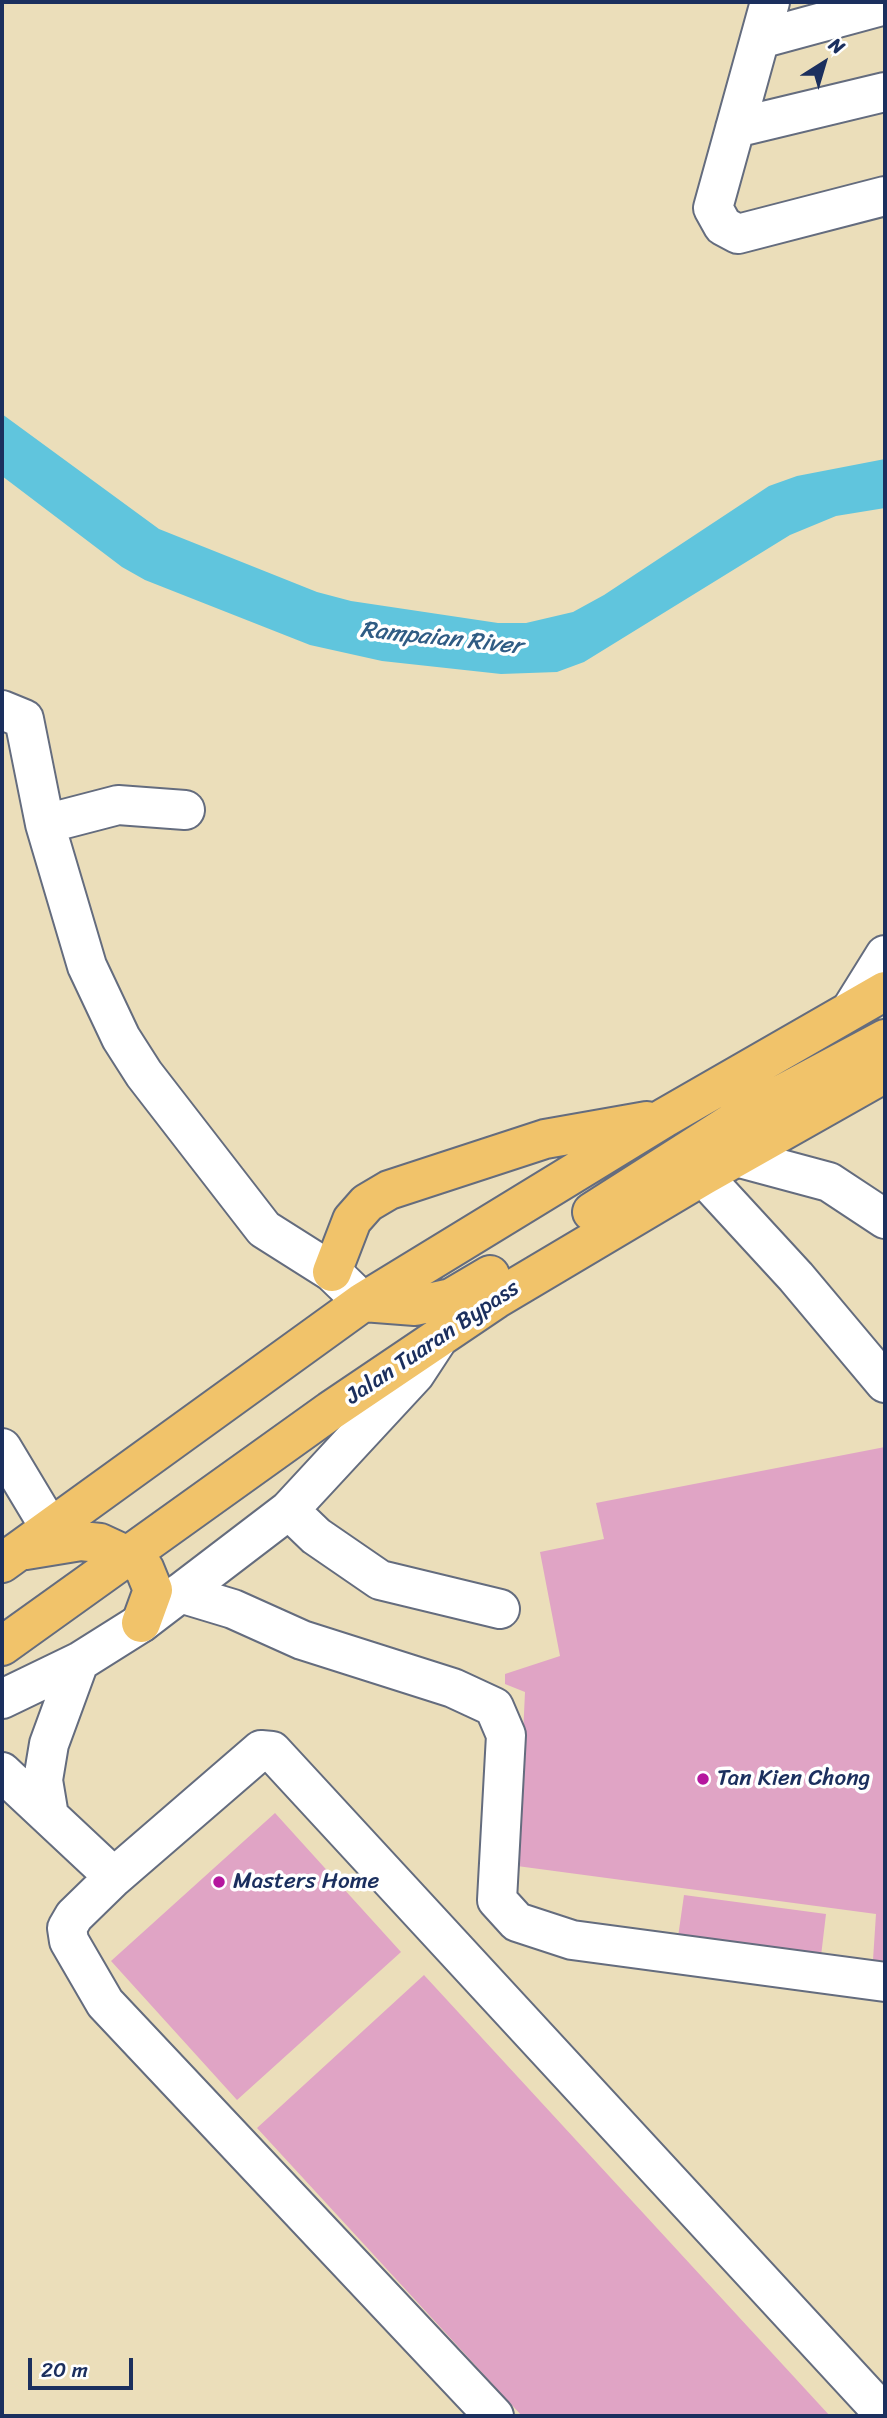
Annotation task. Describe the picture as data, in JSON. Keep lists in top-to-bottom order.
{
  "streets": {
    "highway": ["Jalan Tuaran Bypass"]
  },
  "water": ["Rampaian River"],
  "places": ["Tan Kien Chong", "Masters Home"],
  "scale_bar": "20 m",
  "north": "top right"
}
